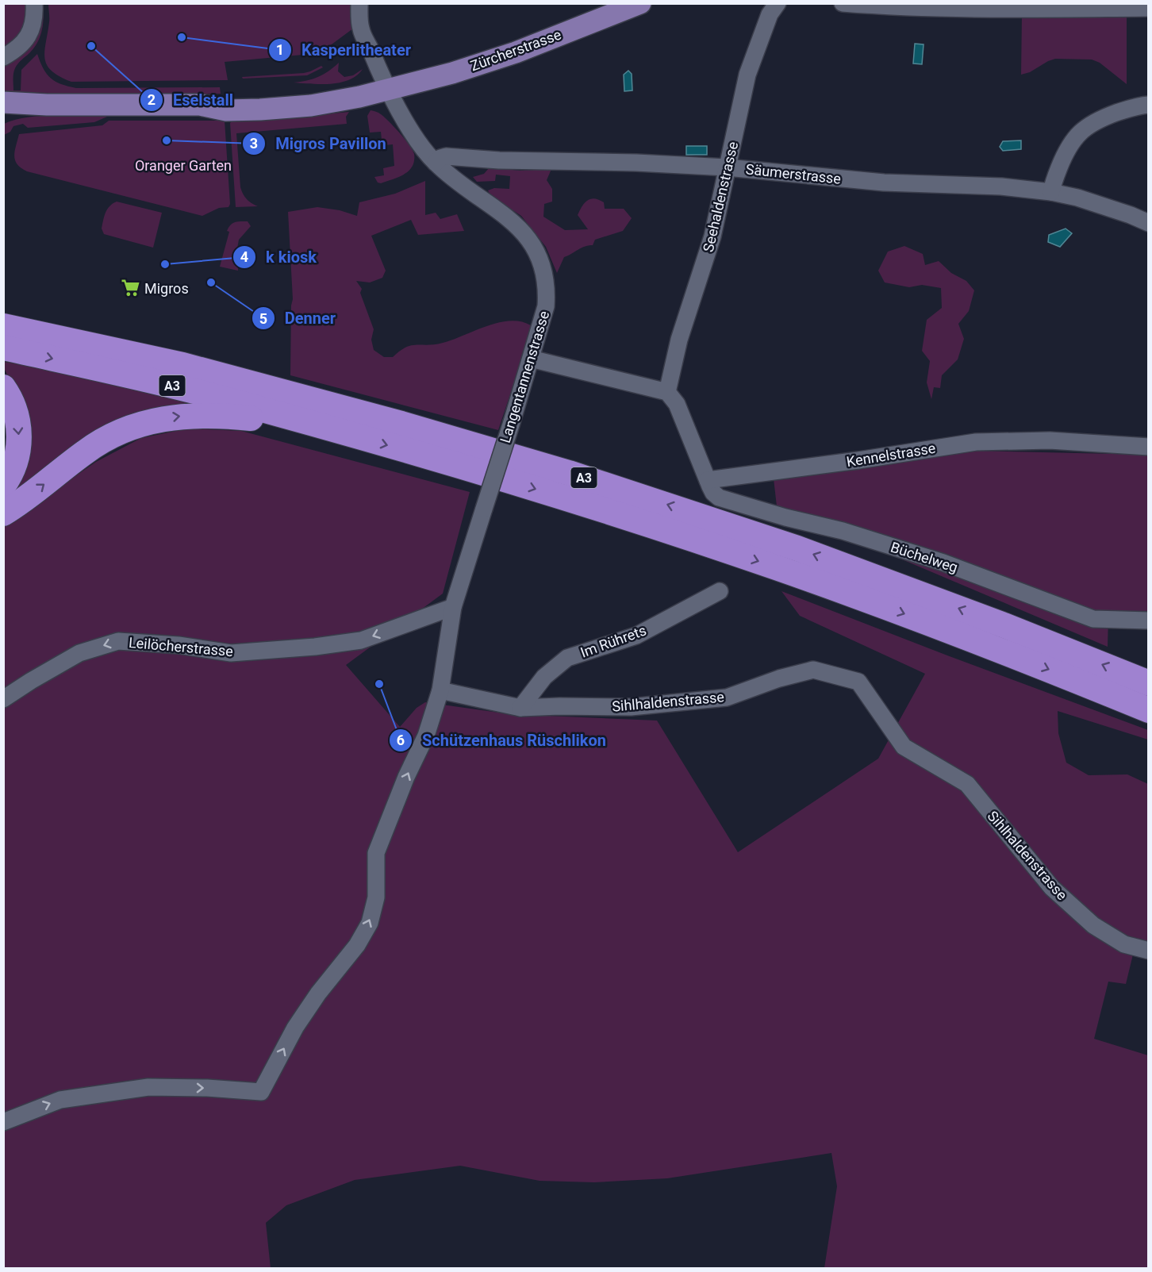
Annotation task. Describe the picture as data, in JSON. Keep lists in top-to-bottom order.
{
  "streets": {
    "highway": ["A3"],
    "main road": ["Zürcherstrasse"],
    "street": [
      "Säumerstrasse",
      "Seehaldenstrasse",
      "Langentannenstrasse",
      "Kennelstrasse",
      "Büchelweg",
      "Im Rührets",
      "Leilöcherstrasse",
      "Sihlhaldenstrasse"
    ]
  },
  "crossings": [
    ["Zürcherstrasse", "Langentannenstrasse"],
    ["Säumerstrasse", "Seehaldenstrasse"],
    ["Säumerstrasse", "Langentannenstrasse"],
    ["Langentannenstrasse", "Leilöcherstrasse"],
    ["Langentannenstrasse", "Sihlhaldenstrasse"],
    ["Kennelstrasse", "Büchelweg"],
    ["Im Rührets", "Sihlhaldenstrasse"]
  ],
  "one_way": ["Langentannenstrasse", "Leilöcherstrasse"],
  "parks": ["Oranger Garten"],
  "places": {
    "other": [
      "Kasperlitheater",
      "Eselstall",
      "Migros Pavillon",
      "k kiosk",
      "Denner",
      "Schützenhaus Rüschlikon"
    ],
    "supermarket": ["Migros"]
  }
}
